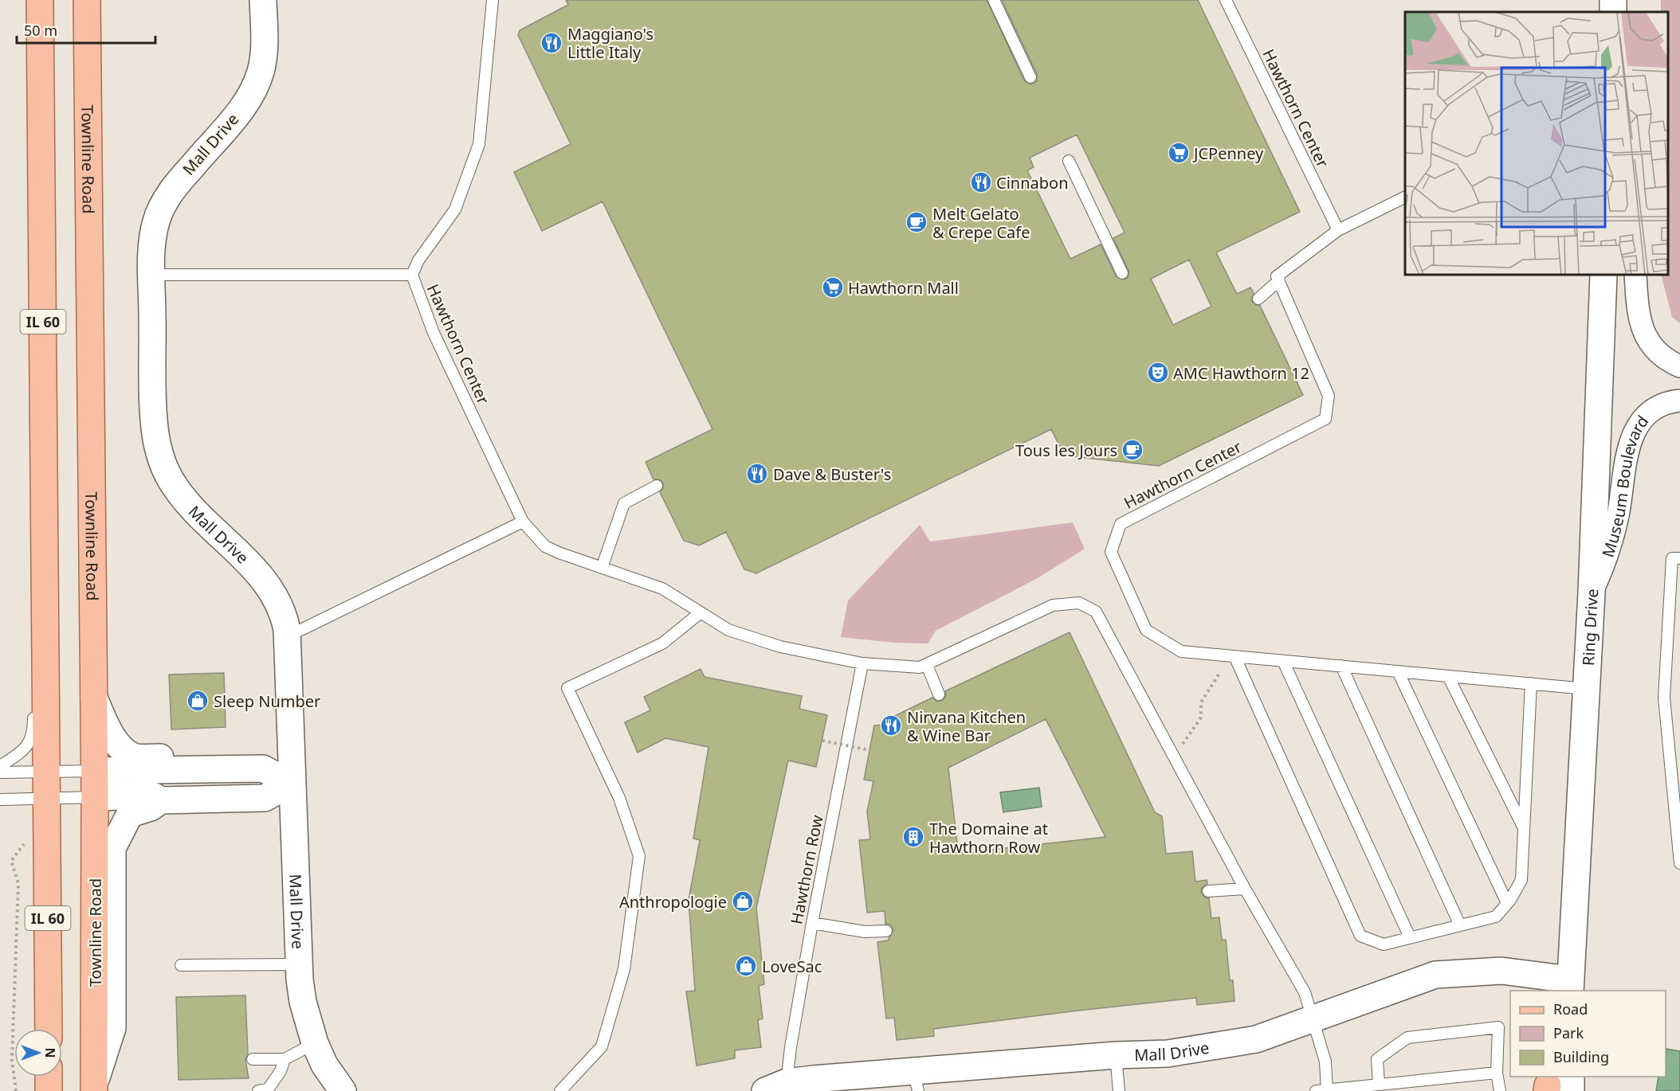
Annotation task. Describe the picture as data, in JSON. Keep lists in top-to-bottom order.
{
  "streets": {
    "main road": ["Townline Road", "IL 60"],
    "street": ["Mall Drive", "Museum Boulevard", "Ring Drive"],
    "lane": ["Hawthorn Center", "Hawthorn Row"]
  },
  "crossings": [
    ["Hawthorn Center", "Ring Drive"],
    ["Hawthorn Center", "Hawthorn Row"],
    ["Mall Drive", "Ring Drive"],
    ["Mall Drive", "Hawthorn Row"],
    ["Museum Boulevard", "Ring Drive"]
  ],
  "places": {
    "restaurant": [
      "Maggiano's Little Italy",
      "Cinnabon",
      "Dave & Buster's",
      "Nirvana Kitchen & Wine Bar"
    ],
    "supermarket": ["JCPenney", "Hawthorn Mall"],
    "cafe": ["Melt Gelato & Crepe Cafe", "Tous les Jours"],
    "theatre": ["AMC Hawthorn 12"],
    "shop": ["Sleep Number", "Anthropologie", "LoveSac"],
    "building": ["The Domaine at Hawthorn Row"]
  },
  "legend": ["Road", "Park", "Building"],
  "scale_bar": "50 m",
  "north": "right"
}
